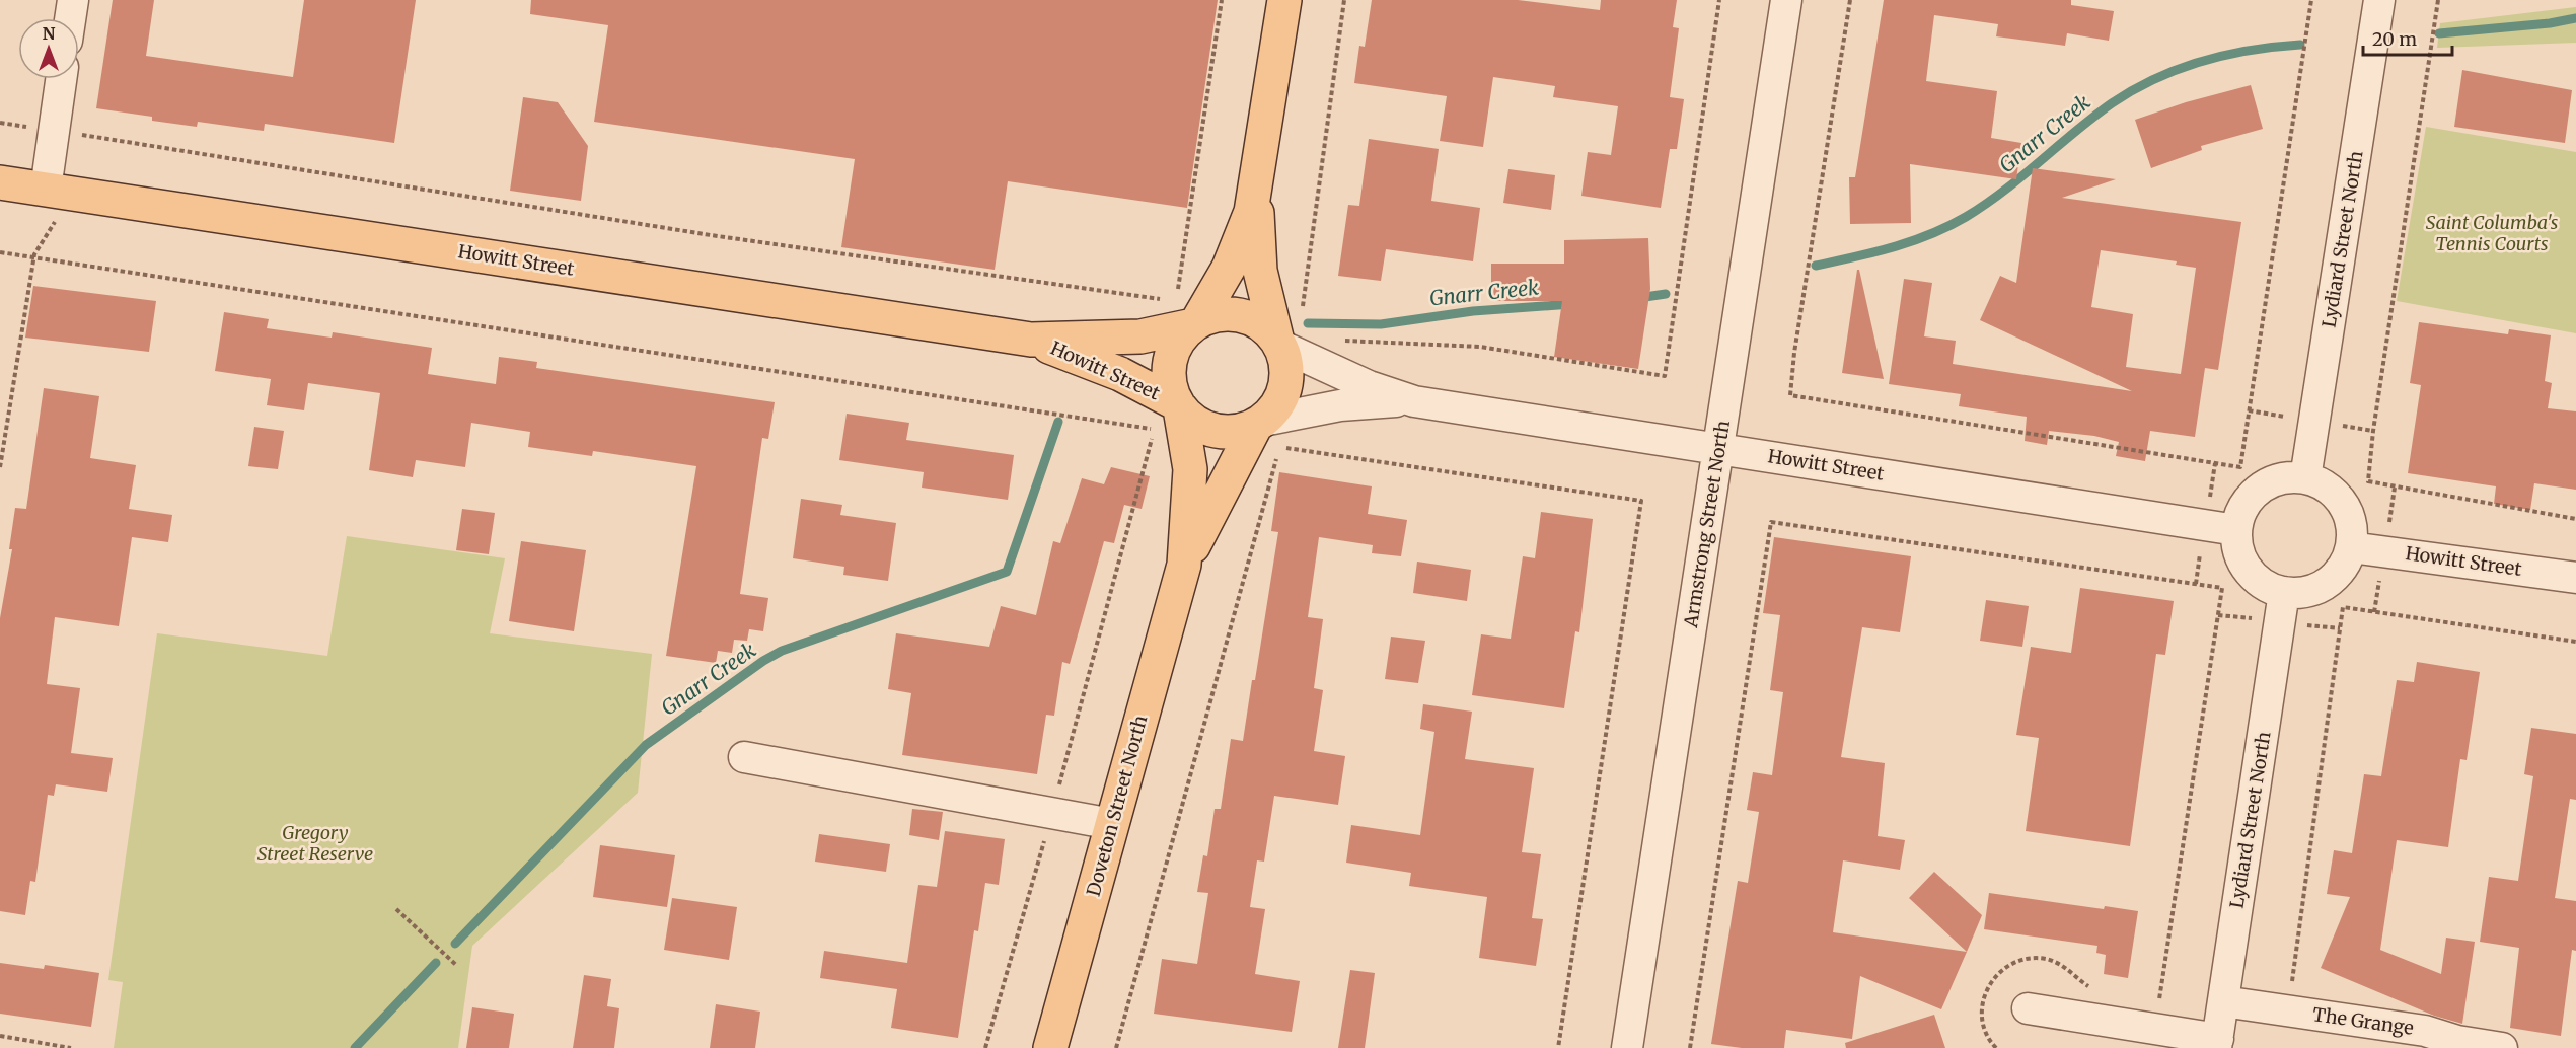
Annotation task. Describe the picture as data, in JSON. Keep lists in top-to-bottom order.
{
  "streets": {
    "main road": ["Howitt Street", "Doveton Street North"],
    "street": ["Lydiard Street North", "Armstrong Street North", "The Grange"]
  },
  "crossings": [
    ["Lydiard Street North", "Howitt Street"],
    ["Lydiard Street North", "The Grange"],
    ["Howitt Street", "Armstrong Street North"],
    ["Howitt Street", "Doveton Street North"]
  ],
  "water": ["Gnarr Creek"],
  "parks": ["Saint Columba's Tennis Courts", "Gregory Street Reserve"],
  "scale_bar": "20 m",
  "north": "top"
}
